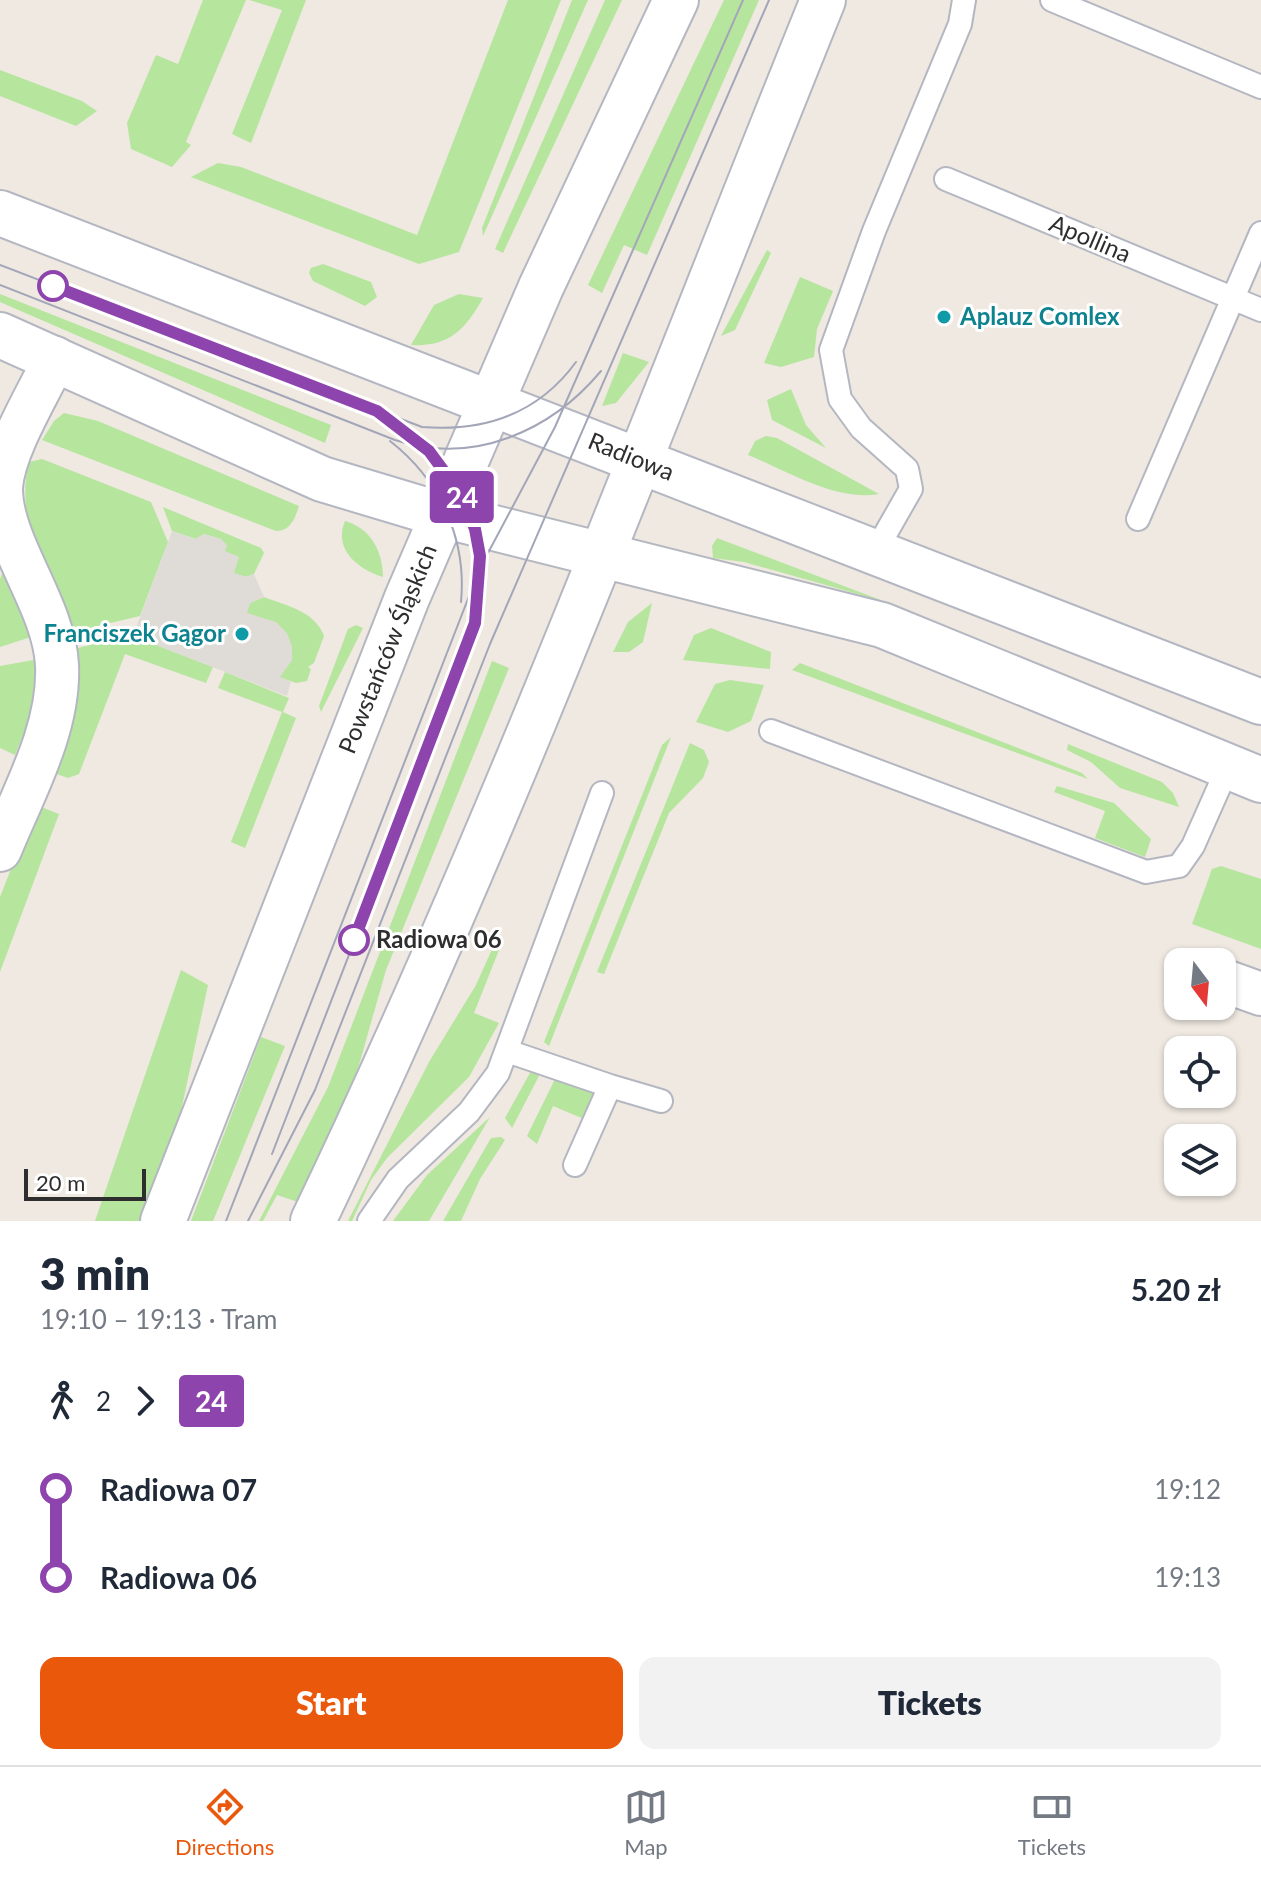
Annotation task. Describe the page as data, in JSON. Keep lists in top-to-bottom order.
{
  "streets": {
    "main road": ["Radiowa", "Powstańców Śląskich"],
    "lane": ["Apollina"]
  },
  "crossings": [
    ["Radiowa", "Powstańców Śląskich"]
  ],
  "places": ["Aplauz Comlex", "Franciszek Gągor", "Radiowa 06"],
  "lines": ["tram line 24"],
  "scale_bar": "20 m",
  "north": "bottom",
  "page": {
    "on_map": "24",
    "scale": "20 m",
    "heading": ["3 min", "19:10 – 19:13 · Tram", "5.20 zł"],
    "legs": ["2", "24"],
    "list": [
      {
        "name": "Radiowa 07",
        "value": "19:12"
      },
      {
        "name": "Radiowa 06",
        "value": "19:13"
      }
    ],
    "buttons": ["Start", "Tickets"],
    "tabs": ["Directions", "Map", "Tickets"]
  }
}
